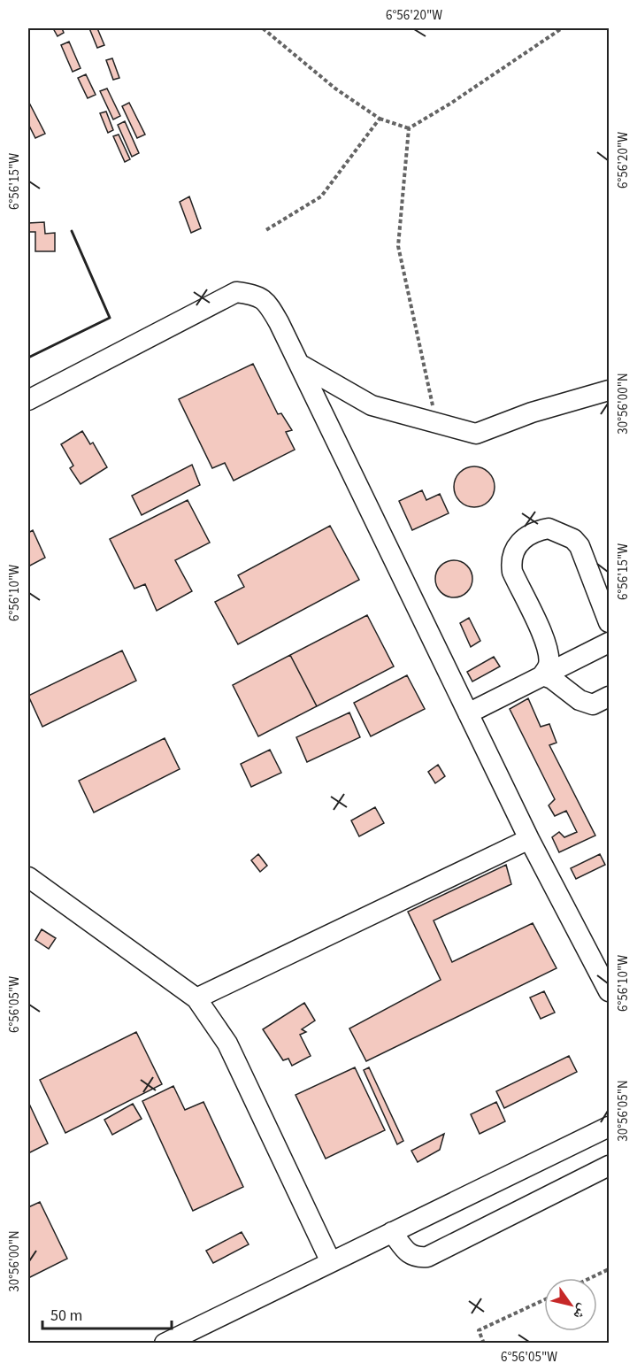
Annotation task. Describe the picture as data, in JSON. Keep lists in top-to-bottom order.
{
  "scale_bar": "50 m",
  "north": "bottom right",
  "coordinates": [
    "6°56'20\"W",
    "6°56'15\"W",
    "30°56'00\"N",
    "6°56'10\"W",
    "6°56'05\"W",
    "30°56'05\"N"
  ]
}
